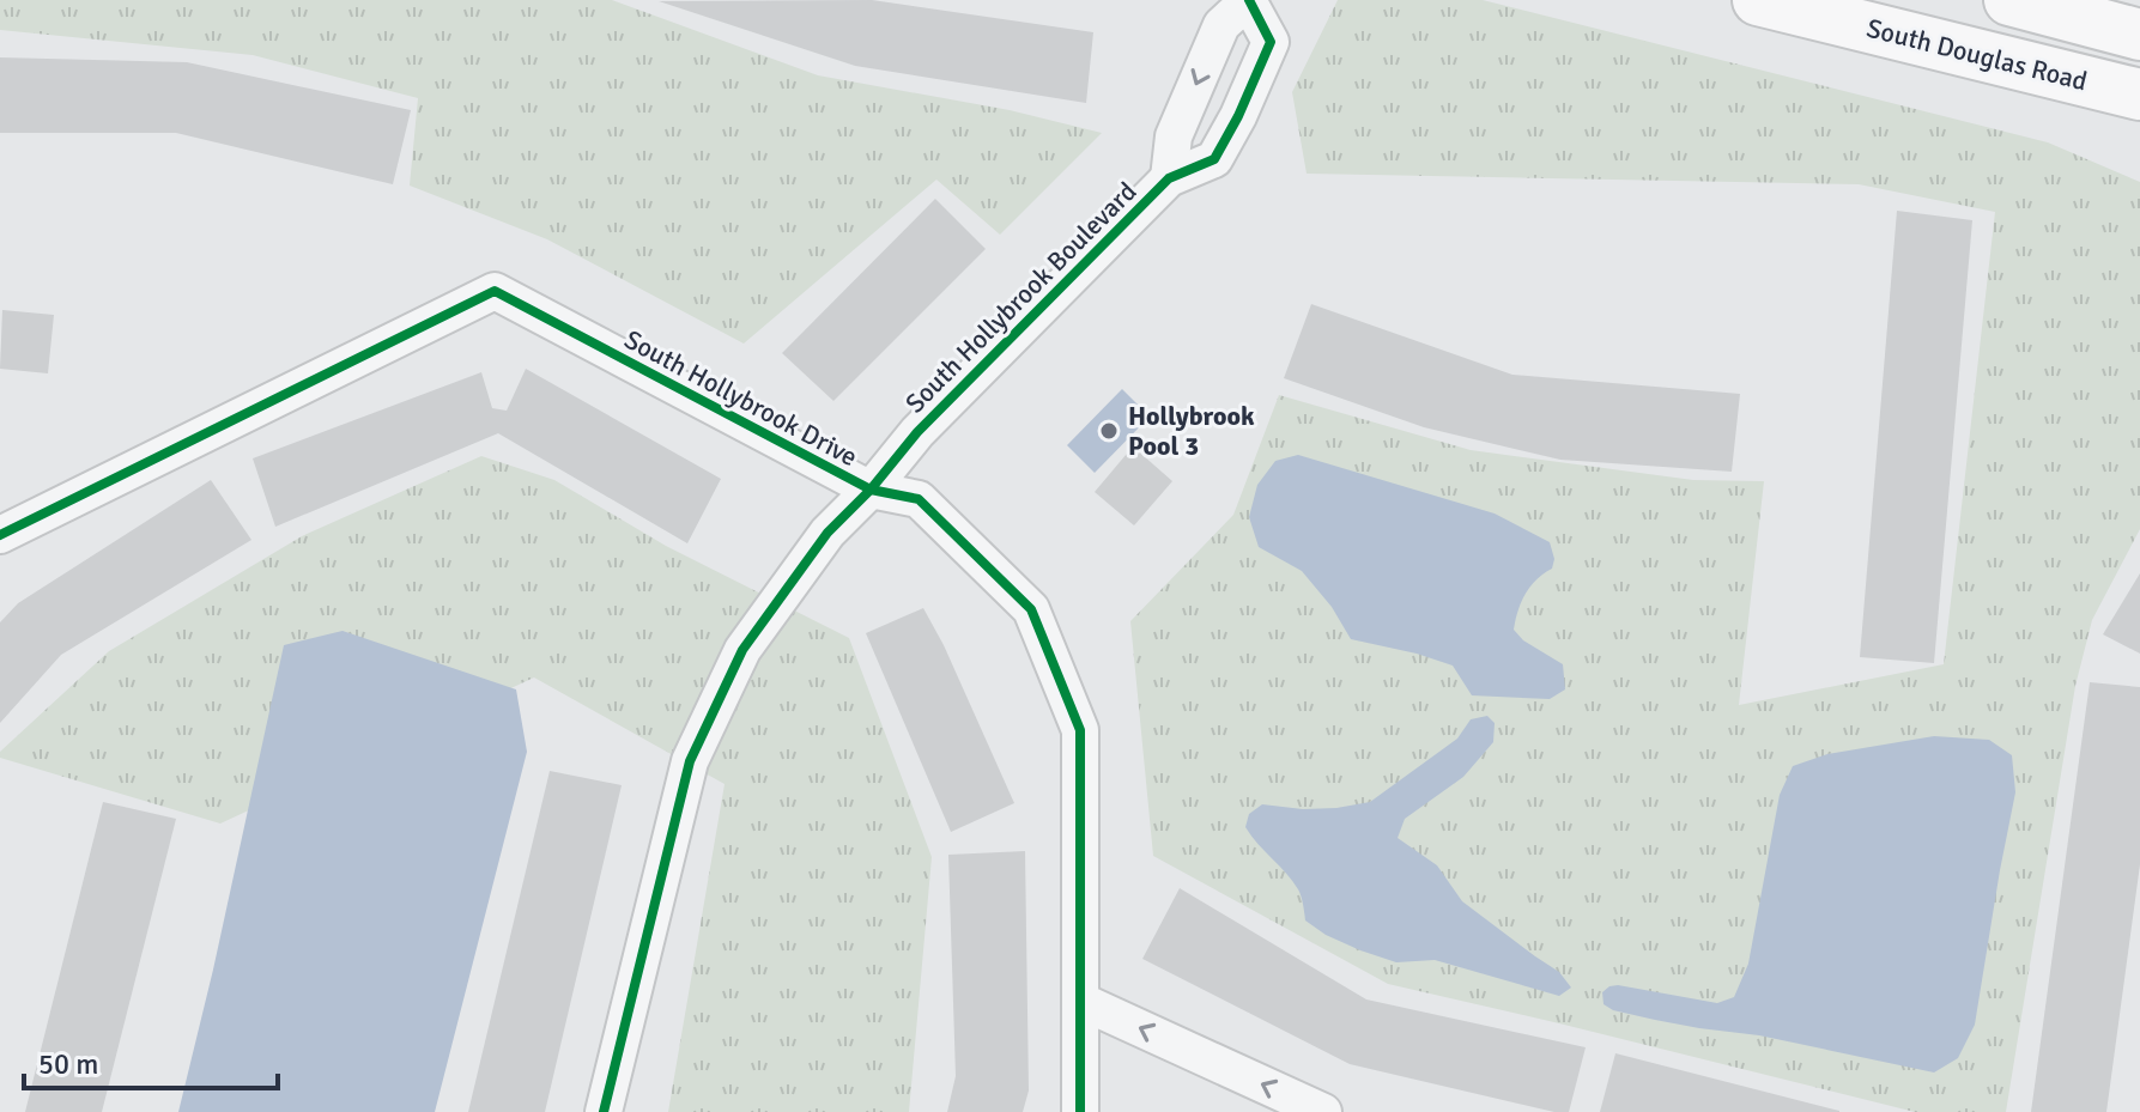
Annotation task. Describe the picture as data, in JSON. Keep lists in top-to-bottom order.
{
  "streets": {
    "main road": ["South Douglas Road"],
    "street": ["South Hollybrook Boulevard", "South Hollybrook Drive"]
  },
  "crossings": [
    ["South Hollybrook Boulevard", "South Hollybrook Drive"]
  ],
  "places": ["Hollybrook Pool 3"],
  "scale_bar": "50 m"
}
